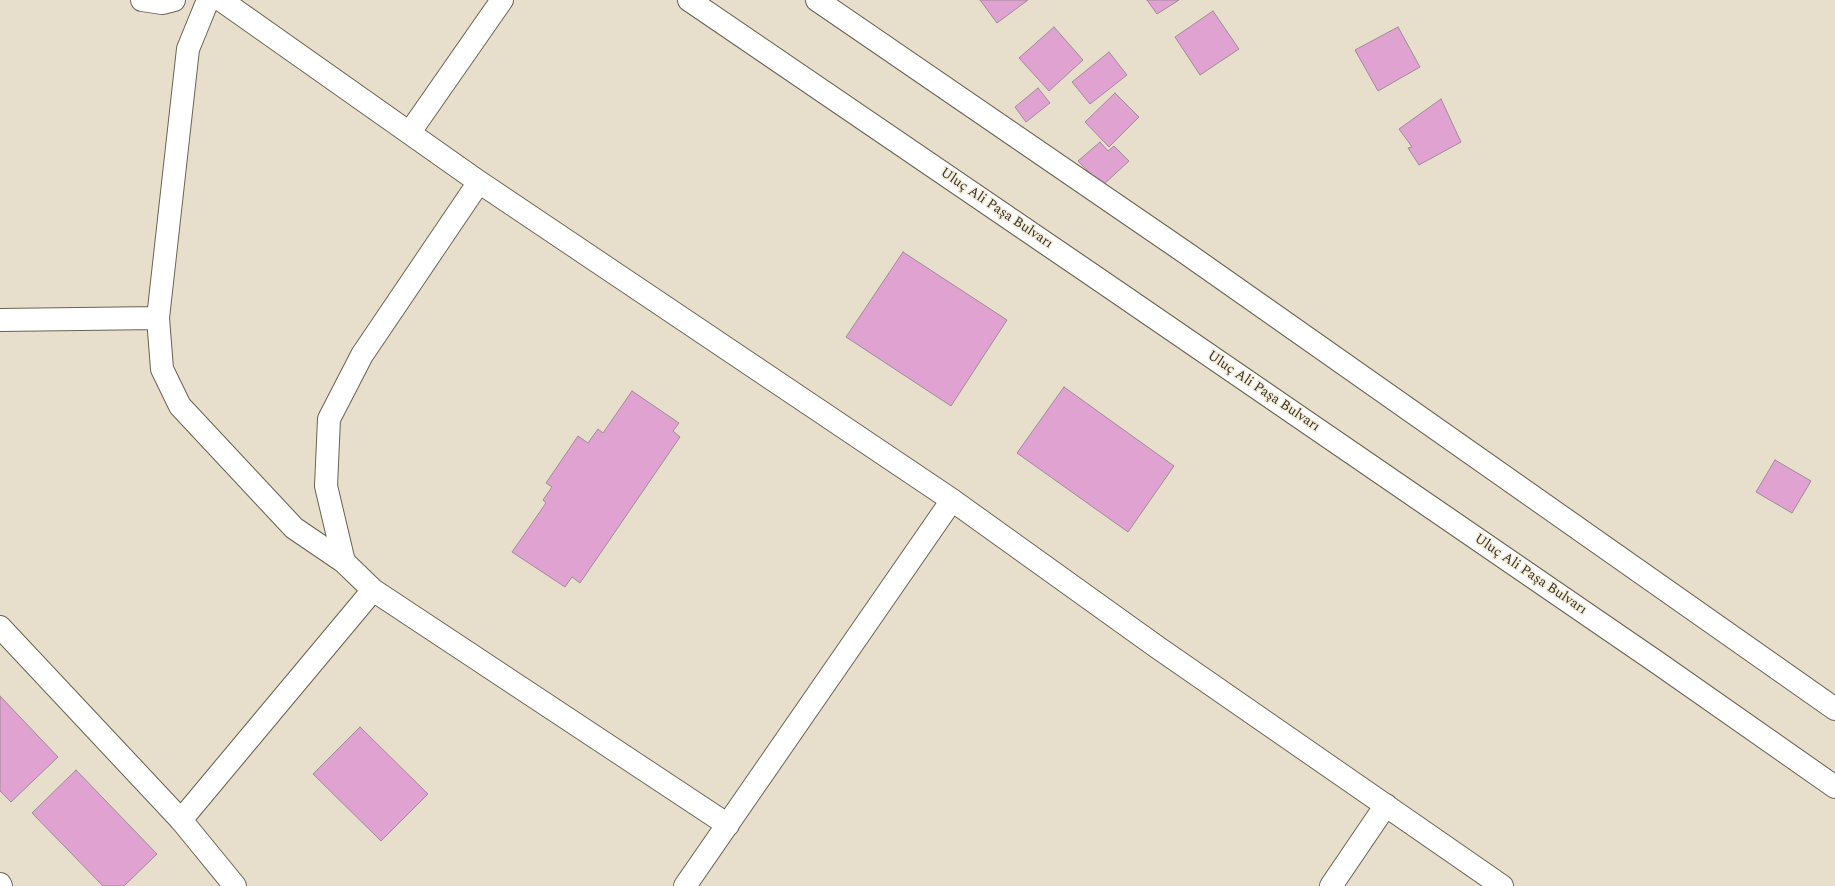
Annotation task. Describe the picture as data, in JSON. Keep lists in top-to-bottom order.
{
  "streets": {
    "street": ["Uluç Ali Paşa Bulvarı"]
  }
}
